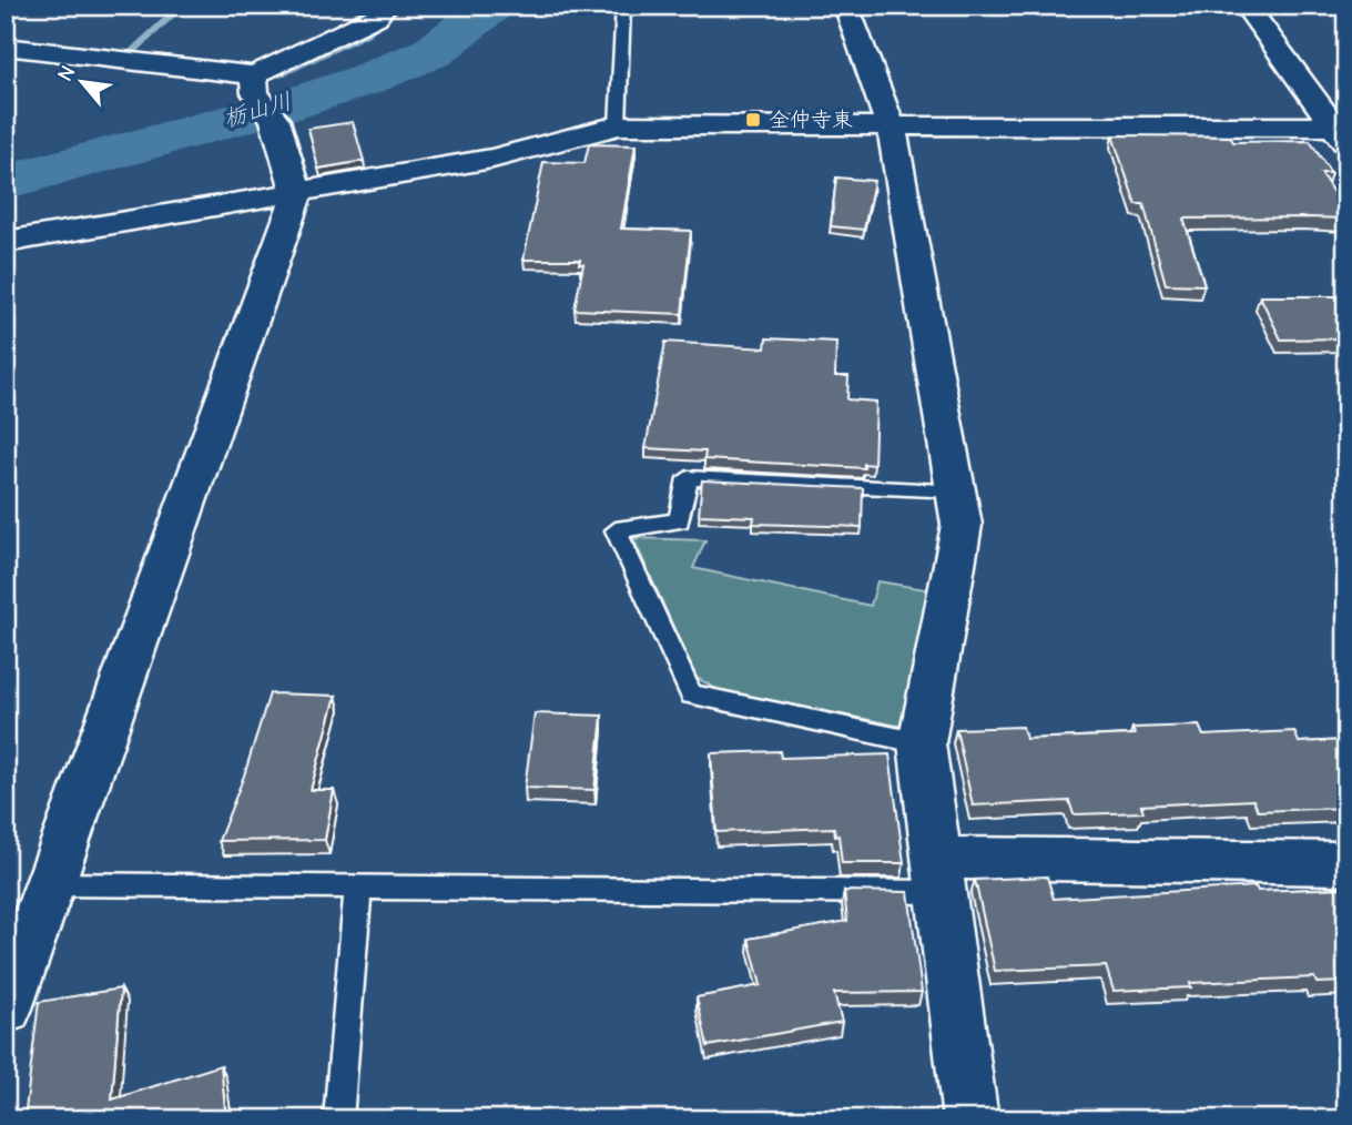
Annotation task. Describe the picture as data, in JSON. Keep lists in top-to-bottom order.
{
  "water": ["栃山川"],
  "places": {
    "transit": ["全仲寺東"]
  },
  "north": "top left"
}
